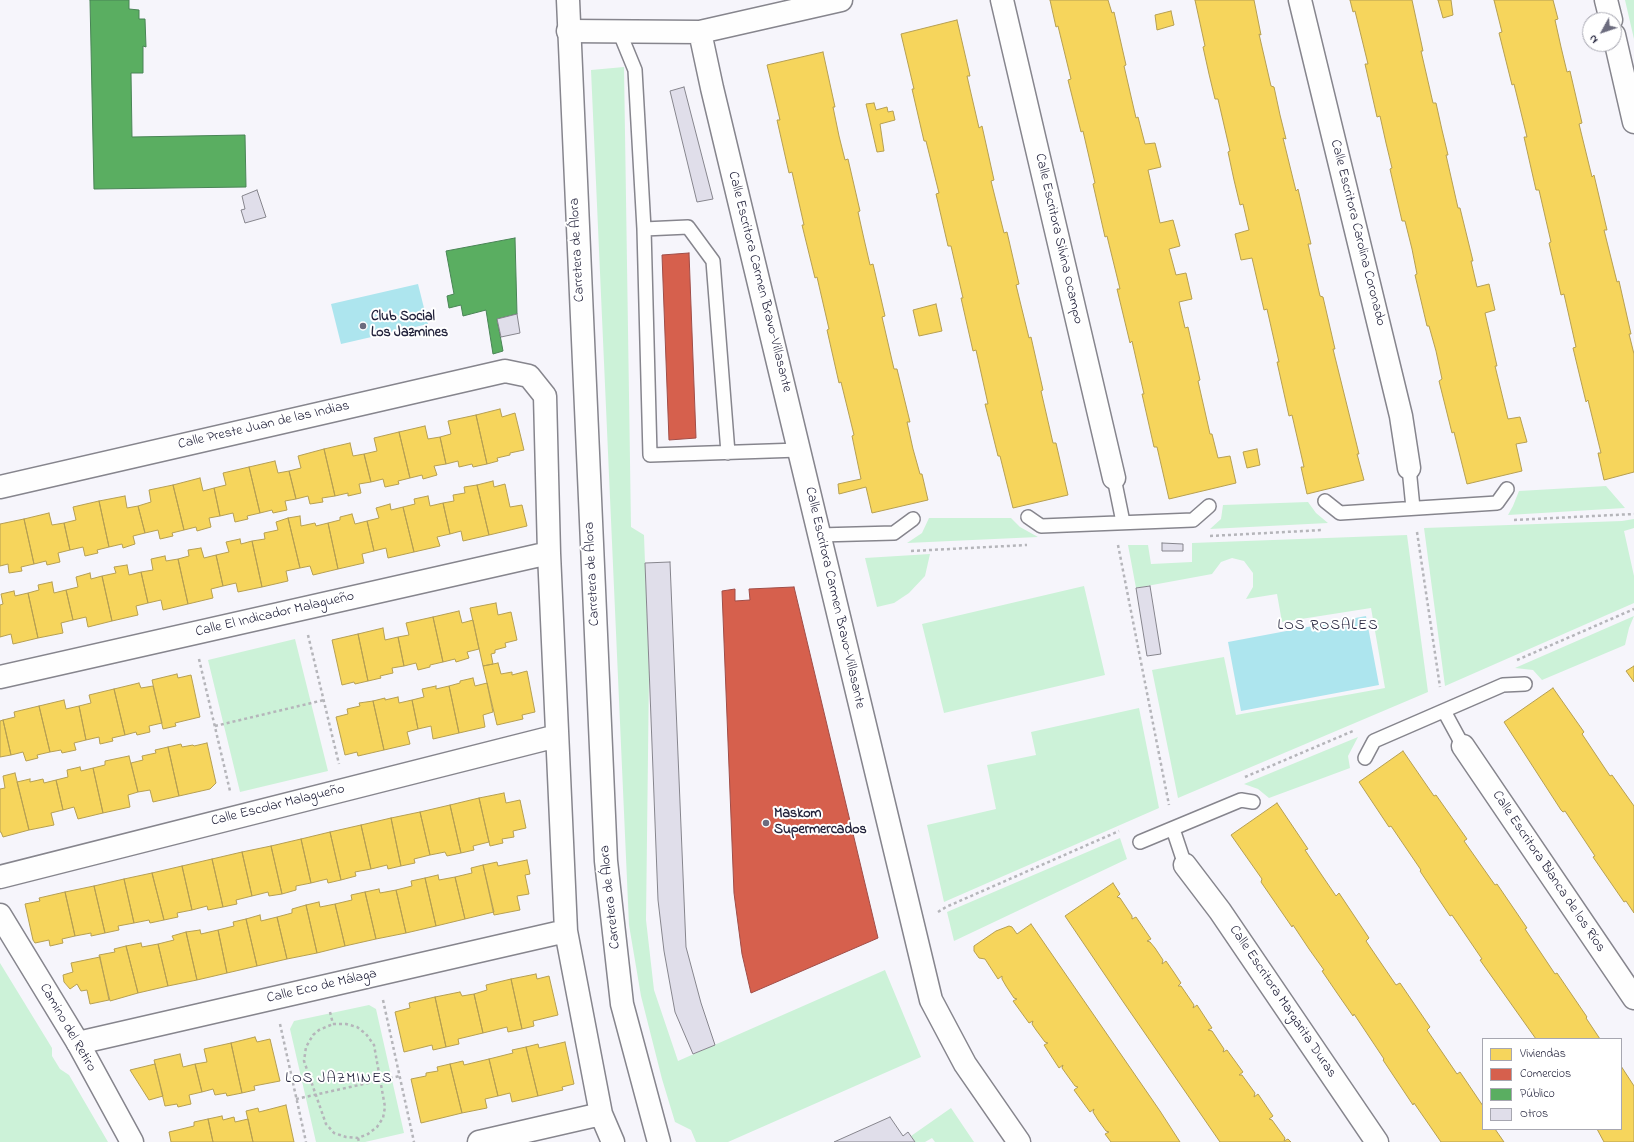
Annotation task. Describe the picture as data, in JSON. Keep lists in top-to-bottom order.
{
  "streets": {
    "street": [
      "Calle Escritora Carolina Coronado",
      "Calle Escritora Silvina Ocampo",
      "Carretera de Álora",
      "Calle Escritora Carmen Bravo-Villasante",
      "Calle Preste Juan de las Indias",
      "Calle El Indicador Malagueño",
      "Calle Escolar Malagueño",
      "Calle Escritora Blanca de los Ríos",
      "Calle Eco de Málaga",
      "Calle Escritora Margarita Duras",
      "Camino del Retiro"
    ]
  },
  "crossings": [
    ["Calle Preste Juan de las Indias", "Calle El Indicador Malagueño"],
    ["Calle Eco de Málaga", "Camino del Retiro"]
  ],
  "districts": ["LOS ROSALES", "LOS JAZMINES"],
  "places": ["Club Social Los Jazmines", "Maskom Supermercados"],
  "legend": [
    "Viviendas",
    "Comercios",
    "Público",
    "Otros"
  ],
  "north": "bottom left"
}
